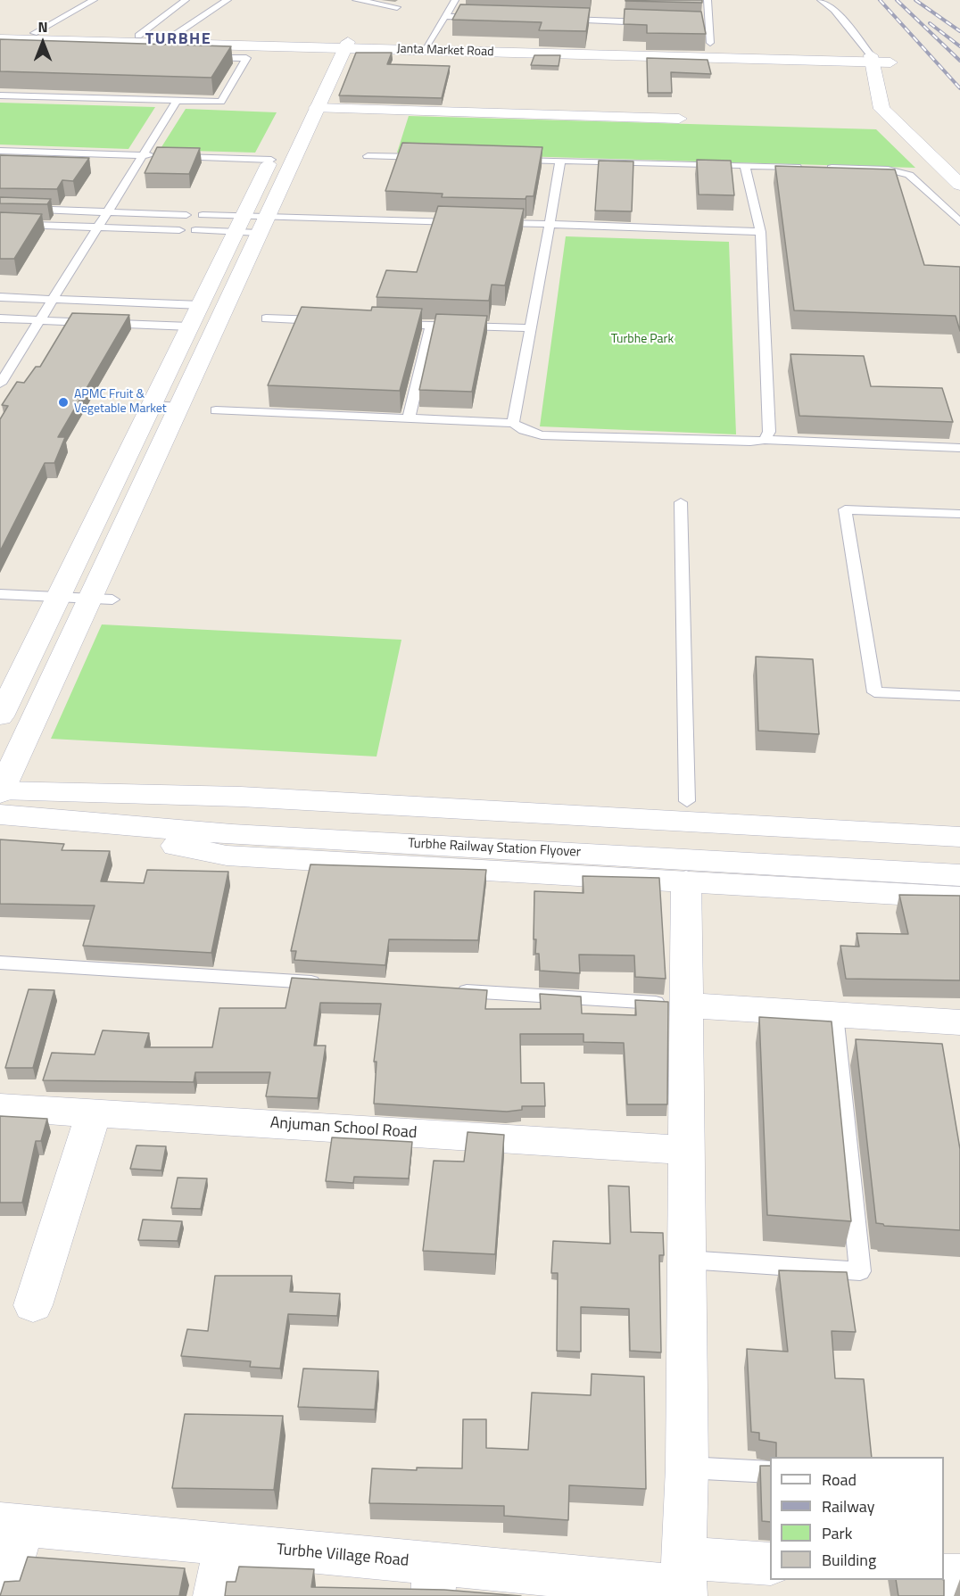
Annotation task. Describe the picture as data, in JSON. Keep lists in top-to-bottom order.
{
  "streets": {
    "street": [
      "Janta Market Road",
      "Turbhe Railway Station Flyover",
      "Anjuman School Road",
      "Turbhe Village Road"
    ]
  },
  "districts": ["TURBHE"],
  "parks": ["Turbhe Park"],
  "places": ["APMC Fruit & Vegetable Market"],
  "legend": [
    "Road",
    "Railway",
    "Park",
    "Building"
  ],
  "north": "top"
}
